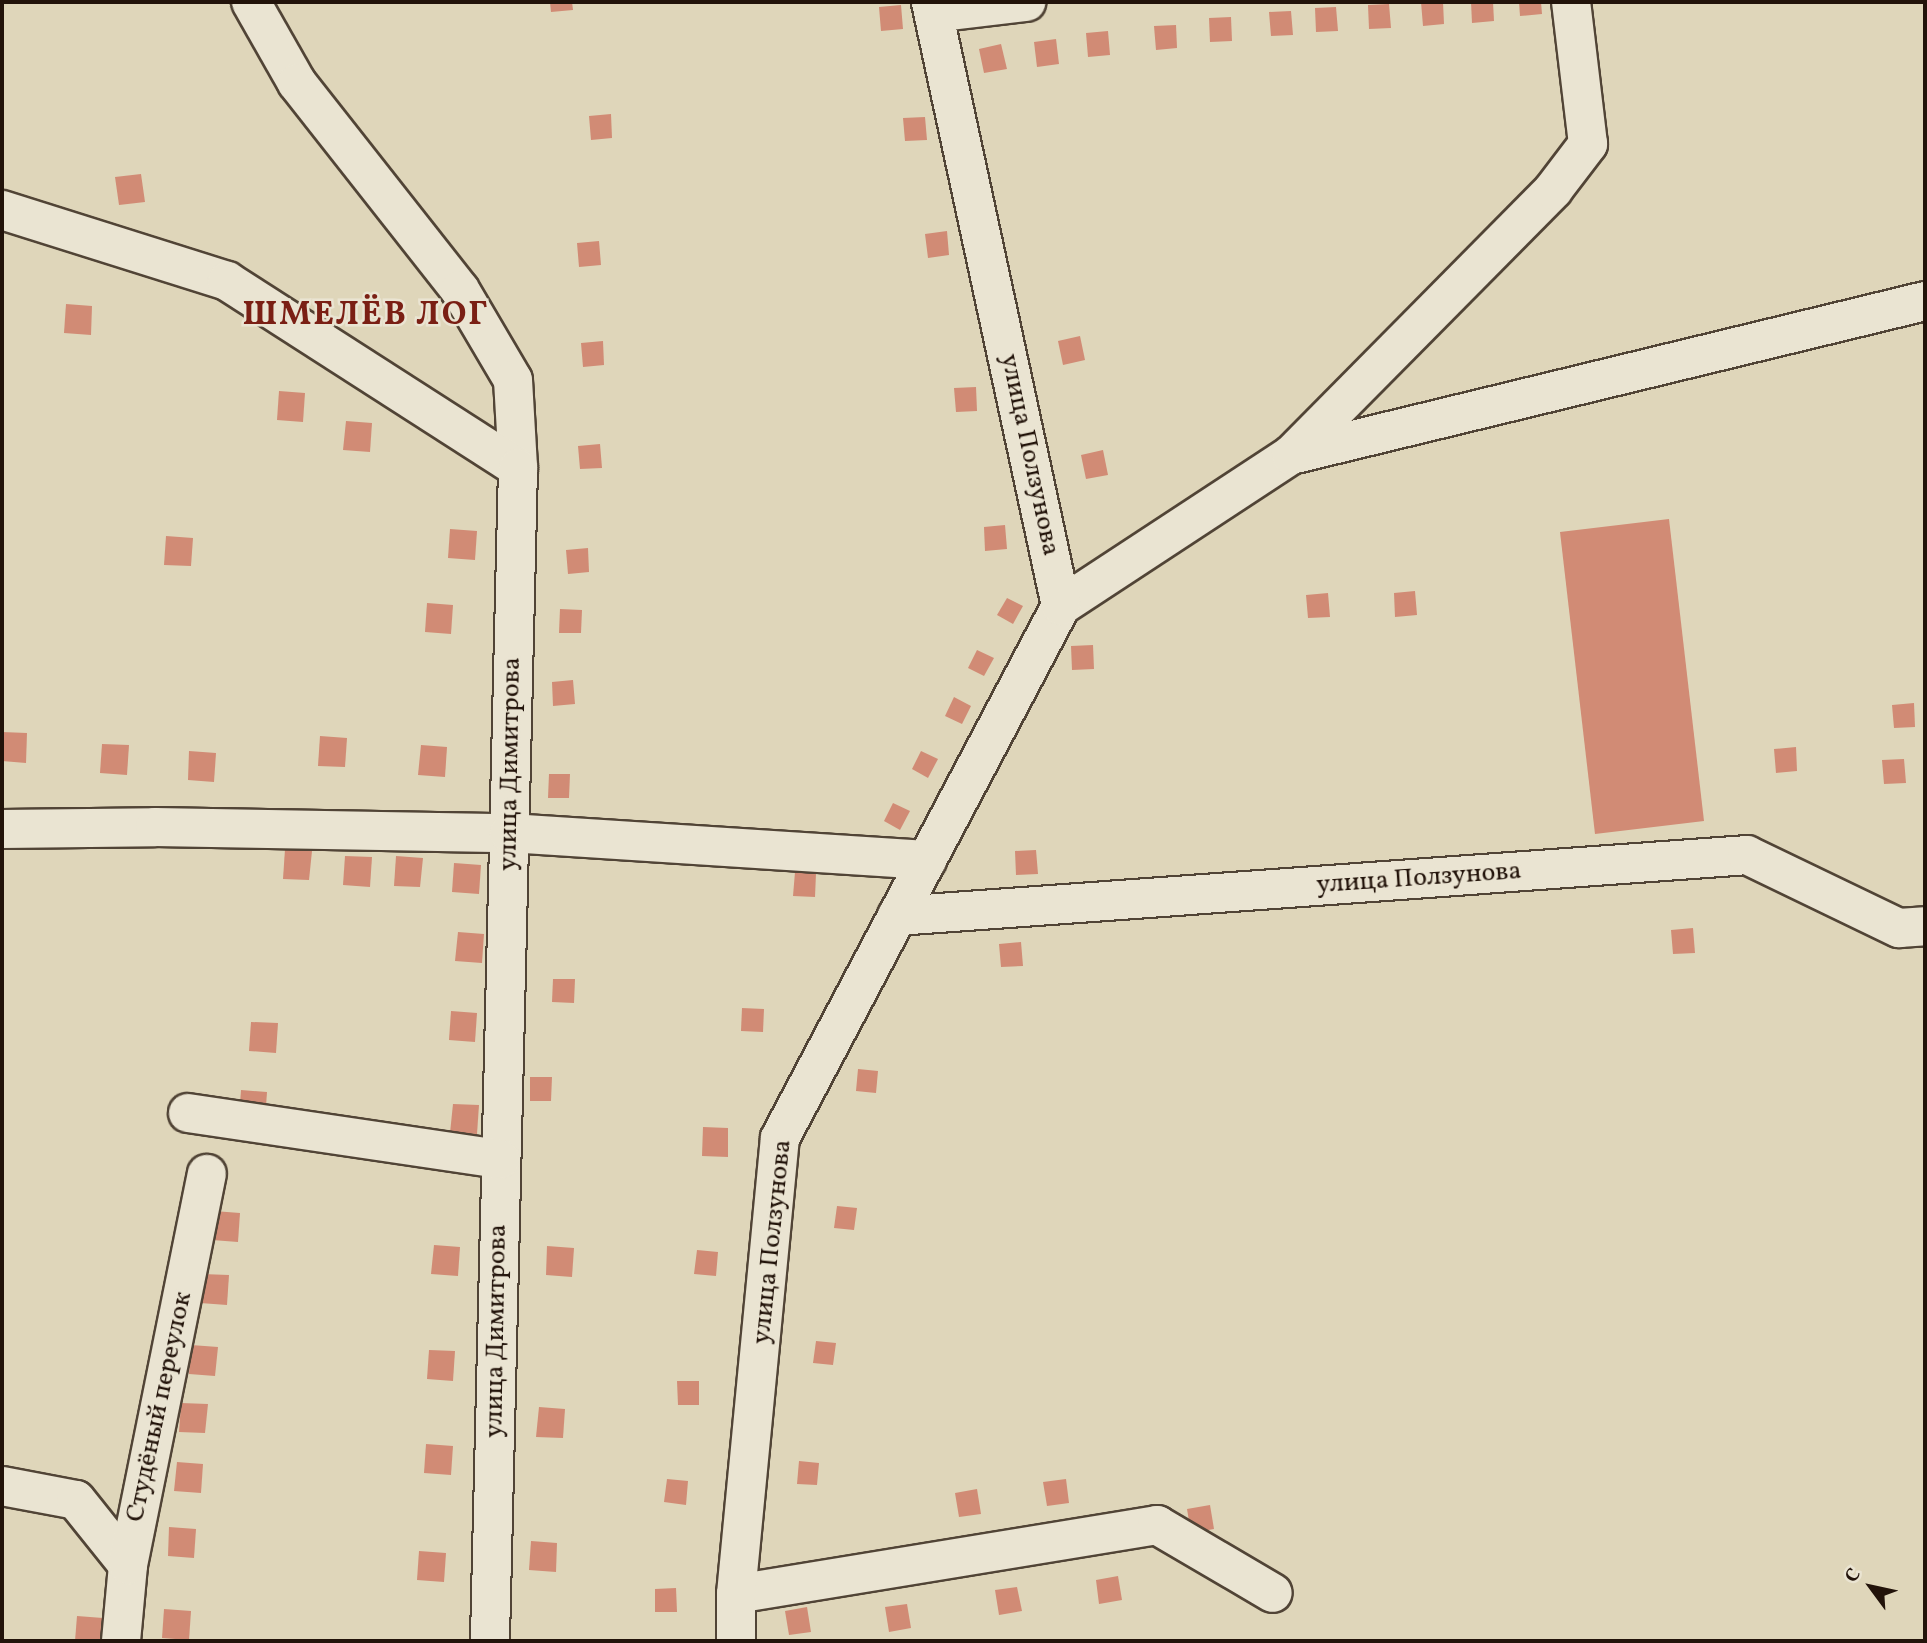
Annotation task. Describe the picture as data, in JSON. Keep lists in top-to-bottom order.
{
  "streets": {
    "street": ["улица Ползунова", "улица Димитрова", "Студёный переулок"]
  },
  "districts": ["ШМЕЛЁВ ЛОГ"],
  "north": "top left"
}
